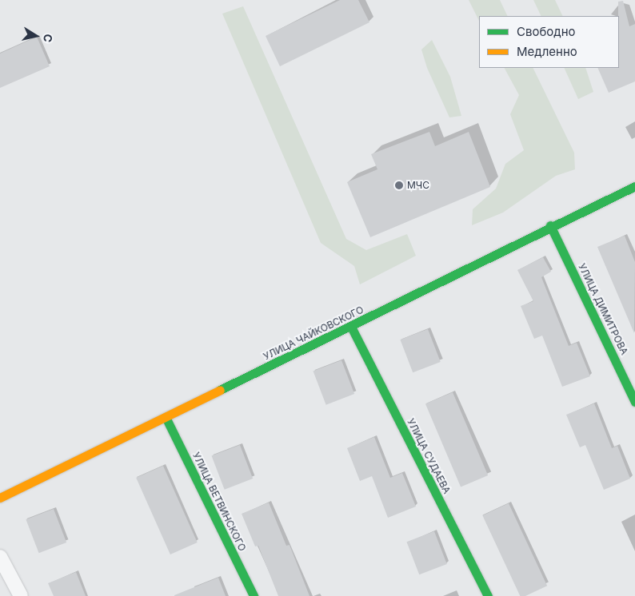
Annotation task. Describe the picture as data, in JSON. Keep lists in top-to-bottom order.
{
  "streets": {
    "street": [
      "УЛИЦА ДИМИТРОВА",
      "УЛИЦА ЧАЙКОВСКОГО",
      "УЛИЦА СУДАЕВА",
      "УЛИЦА ВЕТВИНСКОГО"
    ]
  },
  "crossings": [
    ["УЛИЦА ДИМИТРОВА", "УЛИЦА ЧАЙКОВСКОГО"],
    ["УЛИЦА ЧАЙКОВСКОГО", "УЛИЦА СУДАЕВА"],
    ["УЛИЦА ЧАЙКОВСКОГО", "УЛИЦА ВЕТВИНСКОГО"]
  ],
  "places": ["МЧС"],
  "legend": ["Свободно", "Медленно"],
  "north": "right"
}
